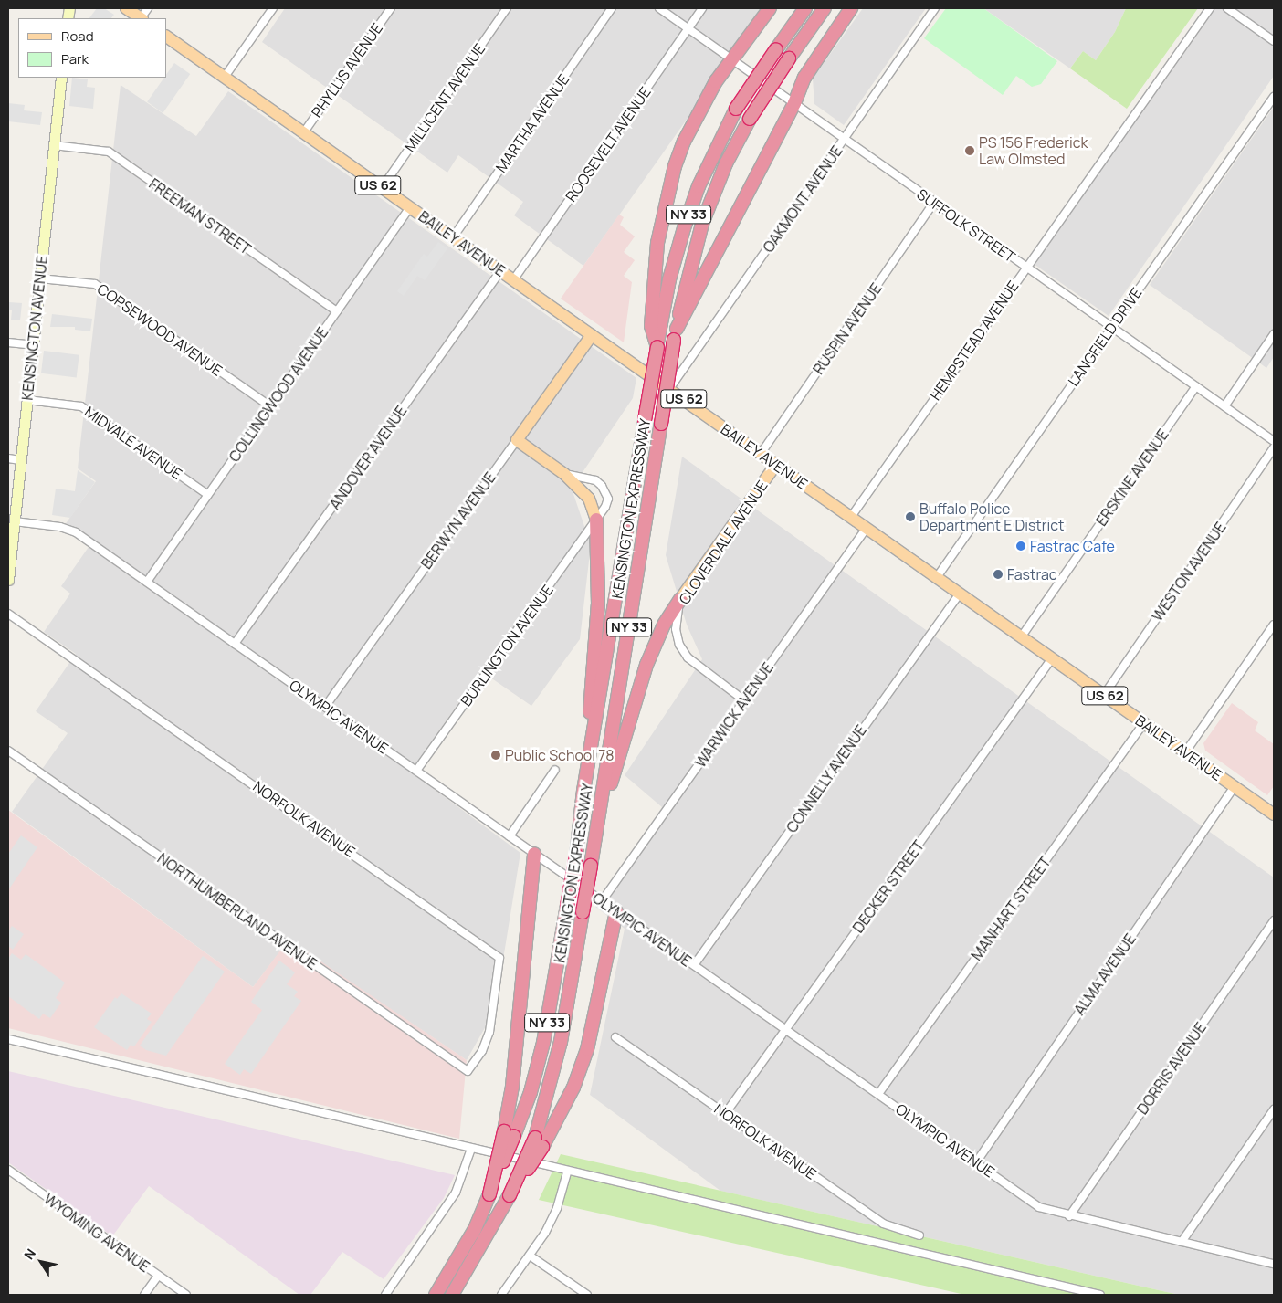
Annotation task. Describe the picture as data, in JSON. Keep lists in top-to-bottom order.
{
  "streets": {
    "highway": ["NY 33", "KENSINGTON EXPRESSWAY"],
    "main road": [
      "US 62",
      "BAILEY AVENUE",
      "BERWYN AVENUE",
      "CLOVERDALE AVENUE",
      "BURLINGTON AVENUE"
    ],
    "street": [
      "PHYLLIS AVENUE",
      "MILLICENT AVENUE",
      "MARTHA AVENUE",
      "ROOSEVELT AVENUE",
      "OAKMONT AVENUE",
      "FREEMAN STREET",
      "SUFFOLK STREET",
      "KENSINGTON AVENUE",
      "RUSPIN AVENUE",
      "COPSEWOOD AVENUE",
      "LANGFIELD DRIVE",
      "HEMPSTEAD AVENUE",
      "COLLINGWOOD AVENUE",
      "MIDVALE AVENUE",
      "ANDOVER AVENUE",
      "ERSKINE AVENUE",
      "WESTON AVENUE",
      "WARWICK AVENUE",
      "OLYMPIC AVENUE",
      "CONNELLY AVENUE",
      "NORFOLK AVENUE",
      "DECKER STREET",
      "MANHART STREET",
      "NORTHUMBERLAND AVENUE",
      "ALMA AVENUE",
      "DORRIS AVENUE",
      "WYOMING AVENUE"
    ]
  },
  "crossings": [
    ["PHYLLIS AVENUE", "BAILEY AVENUE"],
    ["MILLICENT AVENUE", "BAILEY AVENUE"],
    ["MARTHA AVENUE", "BAILEY AVENUE"],
    ["ROOSEVELT AVENUE", "SUFFOLK STREET"],
    ["ROOSEVELT AVENUE", "BAILEY AVENUE"],
    ["OAKMONT AVENUE", "SUFFOLK STREET"],
    ["OAKMONT AVENUE", "BAILEY AVENUE"],
    ["NY 33", "KENSINGTON EXPRESSWAY"],
    ["FREEMAN STREET", "KENSINGTON AVENUE"],
    ["FREEMAN STREET", "COLLINGWOOD AVENUE"],
    ["SUFFOLK STREET", "RUSPIN AVENUE"],
    ["SUFFOLK STREET", "LANGFIELD DRIVE"],
    ["SUFFOLK STREET", "HEMPSTEAD AVENUE"],
    ["SUFFOLK STREET", "ERSKINE AVENUE"],
    ["BAILEY AVENUE", "RUSPIN AVENUE"],
    ["BAILEY AVENUE", "LANGFIELD DRIVE"],
    ["BAILEY AVENUE", "HEMPSTEAD AVENUE"],
    ["BAILEY AVENUE", "COLLINGWOOD AVENUE"],
    ["BAILEY AVENUE", "ANDOVER AVENUE"],
    ["BAILEY AVENUE", "ERSKINE AVENUE"],
    ["BAILEY AVENUE", "BERWYN AVENUE"],
    ["BAILEY AVENUE", "CLOVERDALE AVENUE"],
    ["BAILEY AVENUE", "WESTON AVENUE"],
    ["BAILEY AVENUE", "WARWICK AVENUE"],
    ["BAILEY AVENUE", "CONNELLY AVENUE"],
    ["BAILEY AVENUE", "DECKER STREET"],
    ["BAILEY AVENUE", "MANHART STREET"],
    ["BAILEY AVENUE", "ALMA AVENUE"],
    ["KENSINGTON AVENUE", "COPSEWOOD AVENUE"],
    ["KENSINGTON AVENUE", "MIDVALE AVENUE"],
    ["KENSINGTON AVENUE", "OLYMPIC AVENUE"],
    ["COPSEWOOD AVENUE", "COLLINGWOOD AVENUE"],
    ["COLLINGWOOD AVENUE", "MIDVALE AVENUE"],
    ["COLLINGWOOD AVENUE", "OLYMPIC AVENUE"],
    ["ANDOVER AVENUE", "OLYMPIC AVENUE"],
    ["BERWYN AVENUE", "BURLINGTON AVENUE"],
    ["BERWYN AVENUE", "OLYMPIC AVENUE"],
    ["CLOVERDALE AVENUE", "WARWICK AVENUE"],
    ["BURLINGTON AVENUE", "OLYMPIC AVENUE"],
    ["WARWICK AVENUE", "OLYMPIC AVENUE"],
    ["OLYMPIC AVENUE", "CONNELLY AVENUE"],
    ["OLYMPIC AVENUE", "DECKER STREET"],
    ["OLYMPIC AVENUE", "MANHART STREET"],
    ["OLYMPIC AVENUE", "ALMA AVENUE"],
    ["OLYMPIC AVENUE", "DORRIS AVENUE"],
    ["NORFOLK AVENUE", "DECKER STREET"],
    ["NORFOLK AVENUE", "NORTHUMBERLAND AVENUE"]
  ],
  "places": [
    "PS 156 Frederick Law Olmsted",
    "Buffalo Police Department E District",
    "Fastrac Cafe",
    "Fastrac",
    "Public School 78"
  ],
  "legend": ["Road", "Park"],
  "north": "top left"
}
